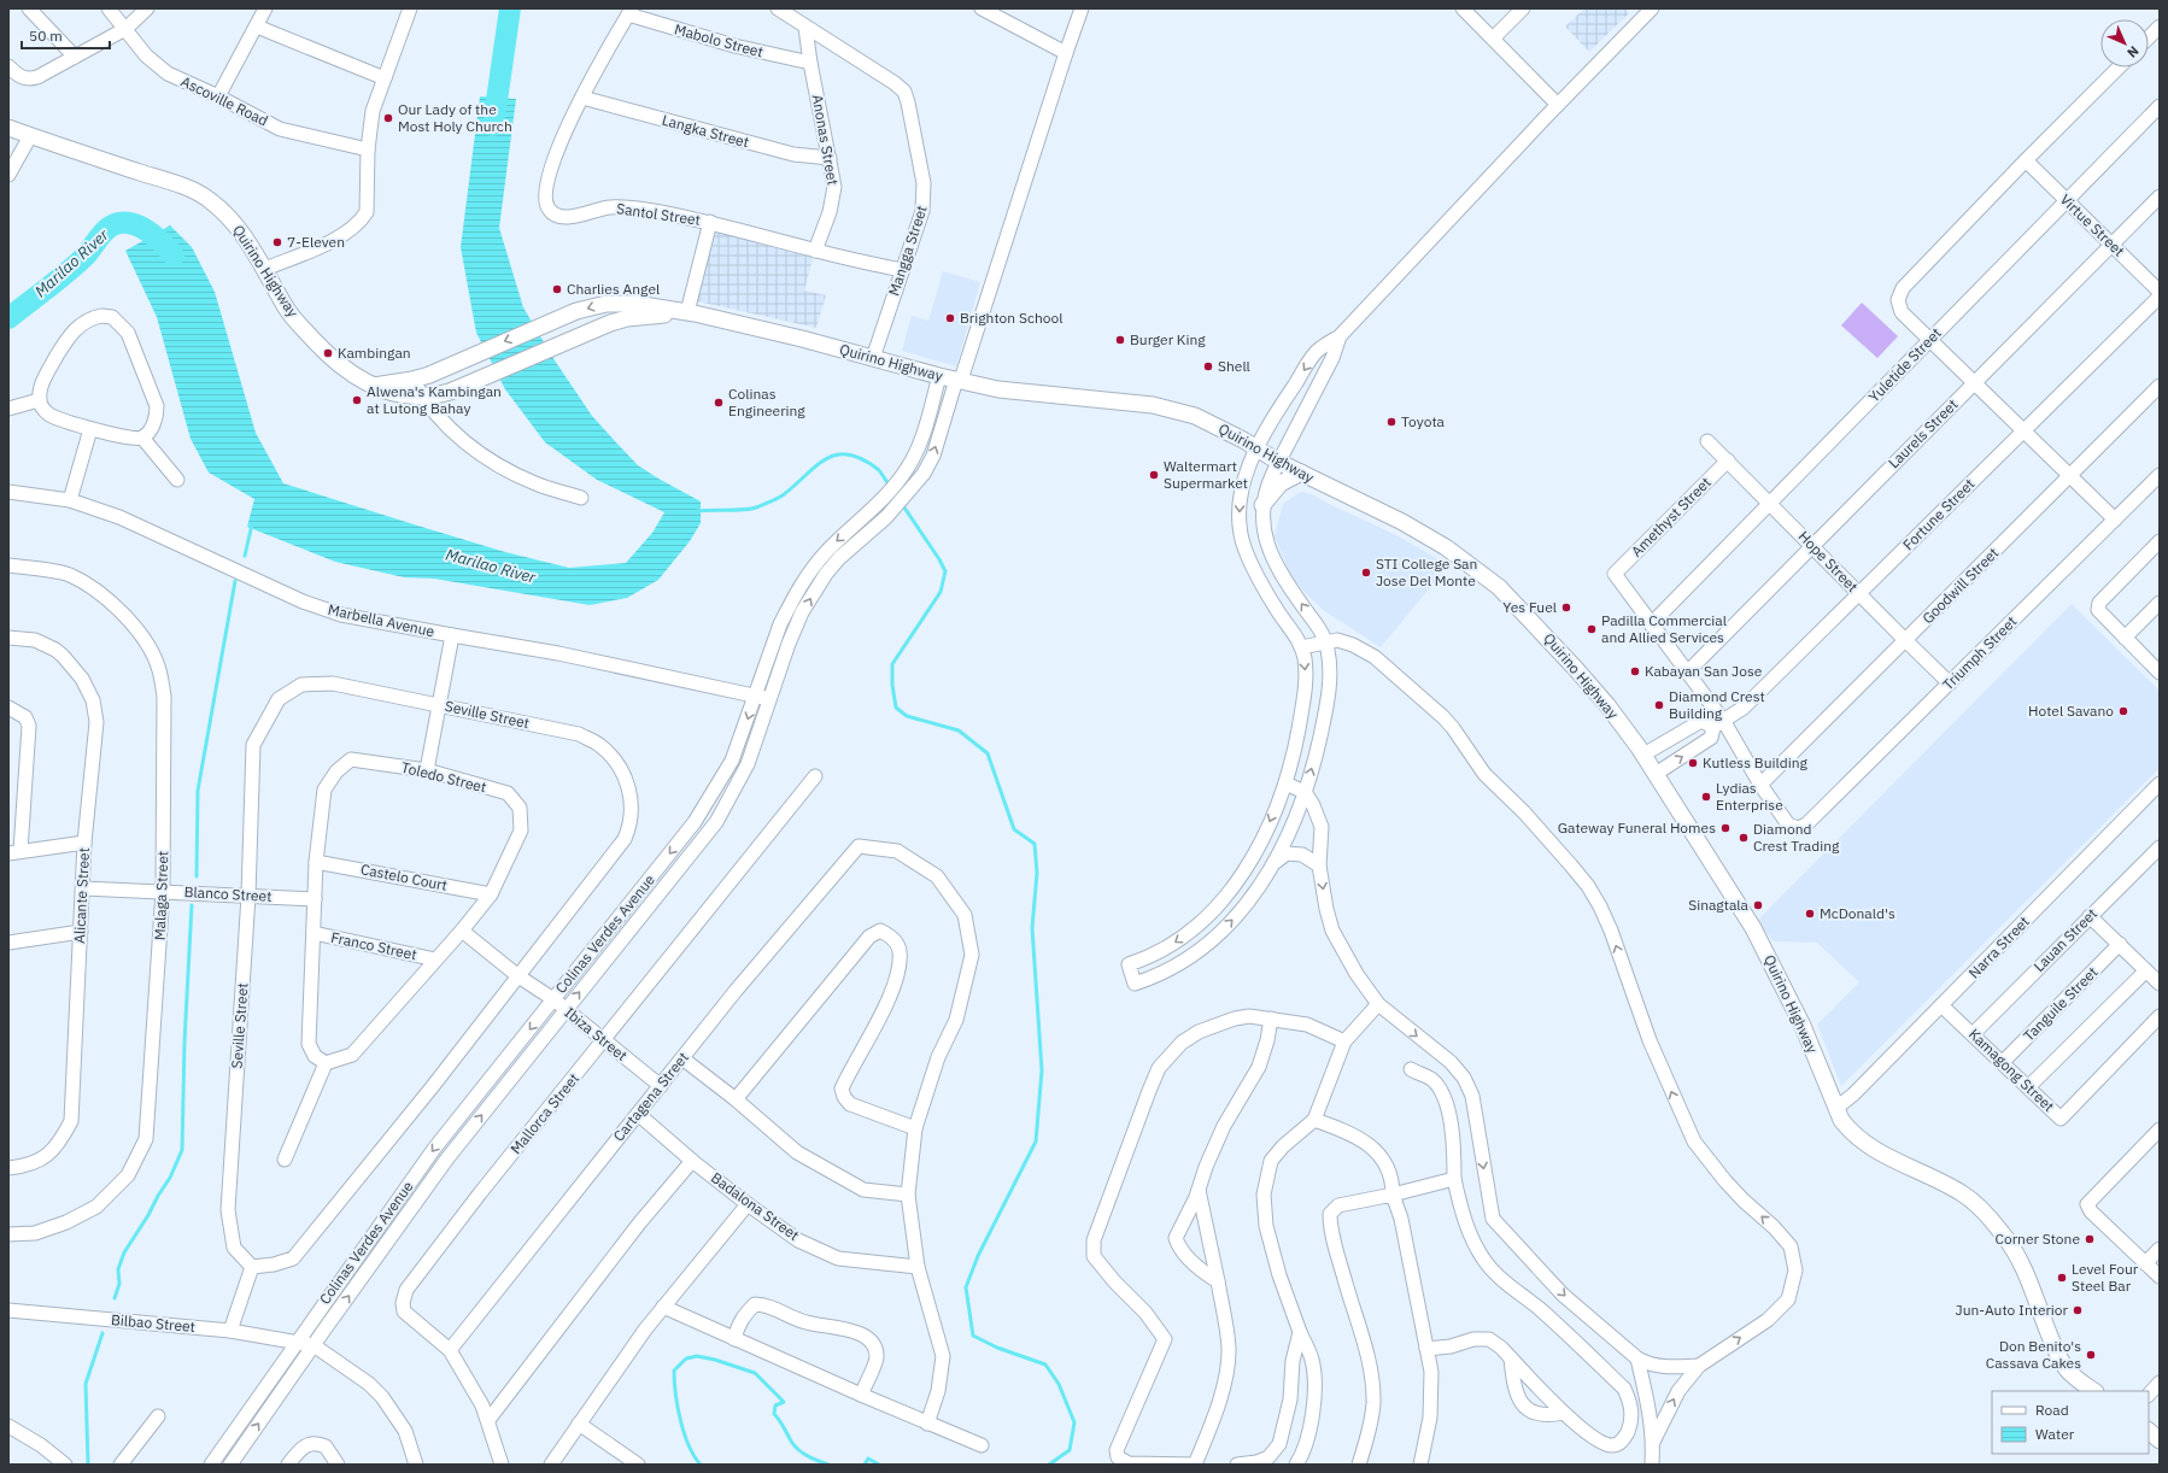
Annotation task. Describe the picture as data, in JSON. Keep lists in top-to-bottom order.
{
  "streets": {
    "main road": ["Quirino Highway"],
    "street": [
      "Mabolo Street",
      "Ascoville Road",
      "Langka Street",
      "Anonas Street",
      "Santol Street",
      "Virtue Street",
      "Mangga Street",
      "Yuletide Street",
      "Laurels Street",
      "Fortune Street",
      "Amethyst Street",
      "Hope Street",
      "Goodwill Street",
      "Marbella Avenue",
      "Triumph Street",
      "Seville Street",
      "Toledo Street",
      "Castelo Court",
      "Blanco Street",
      "Alicante Street",
      "Malaga Street",
      "Colinas Verdes Avenue",
      "Lauan Street",
      "Franco Street",
      "Narra Street",
      "Tanguile Street",
      "Ibiza Street",
      "Kamagong Street",
      "Cartagena Street",
      "Mallorca Street",
      "Badalona Street",
      "Bilbao Street"
    ]
  },
  "crossings": [
    ["Mabolo Street", "Anonas Street"],
    ["Mabolo Street", "Santol Street"],
    ["Langka Street", "Anonas Street"],
    ["Langka Street", "Santol Street"],
    ["Anonas Street", "Santol Street"],
    ["Anonas Street", "Mangga Street"],
    ["Santol Street", "Mangga Street"],
    ["Virtue Street", "Yuletide Street"],
    ["Virtue Street", "Laurels Street"],
    ["Mangga Street", "Quirino Highway"],
    ["Quirino Highway", "Fortune Street"],
    ["Quirino Highway", "Colinas Verdes Avenue"],
    ["Quirino Highway", "Narra Street"],
    ["Yuletide Street", "Amethyst Street"],
    ["Yuletide Street", "Hope Street"],
    ["Laurels Street", "Hope Street"],
    ["Fortune Street", "Hope Street"],
    ["Amethyst Street", "Hope Street"],
    ["Hope Street", "Goodwill Street"],
    ["Hope Street", "Triumph Street"],
    ["Goodwill Street", "Triumph Street"],
    ["Marbella Avenue", "Colinas Verdes Avenue"],
    ["Seville Street", "Blanco Street"],
    ["Seville Street", "Ibiza Street"],
    ["Toledo Street", "Castelo Court"],
    ["Toledo Street", "Blanco Street"],
    ["Toledo Street", "Franco Street"],
    ["Toledo Street", "Ibiza Street"],
    ["Blanco Street", "Alicante Street"],
    ["Blanco Street", "Malaga Street"],
    ["Colinas Verdes Avenue", "Ibiza Street"],
    ["Colinas Verdes Avenue", "Bilbao Street"],
    ["Lauan Street", "Kamagong Street"],
    ["Narra Street", "Kamagong Street"],
    ["Tanguile Street", "Kamagong Street"],
    ["Ibiza Street", "Cartagena Street"],
    ["Ibiza Street", "Mallorca Street"],
    ["Cartagena Street", "Mallorca Street"],
    ["Cartagena Street", "Badalona Street"]
  ],
  "water": ["Marilao River"],
  "places": [
    "Our Lady of the Most Holy Church",
    "7-Eleven",
    "Charlies Angel",
    "Brighton School",
    "Burger King",
    "Kambingan",
    "Shell",
    "Alwena's Kambingan at Lutong Bahay",
    "Colinas Engineering",
    "Toyota",
    "Waltermart Supermarket",
    "STI College San Jose Del Monte",
    "Yes Fuel",
    "Padilla Commercial and Allied Services",
    "Kabayan San Jose",
    "Diamond Crest Building",
    "Hotel Savano",
    "Kutless Building",
    "Lydias Enterprise",
    "Gateway Funeral Homes",
    "Diamond Crest Trading",
    "Sinagtala",
    "McDonald's",
    "Corner Stone",
    "Level Four Steel Bar",
    "Jun-Auto Interior",
    "Don Benito's Cassava Cakes"
  ],
  "legend": ["Road", "Water"],
  "scale_bar": "50 m",
  "north": "bottom right"
}
